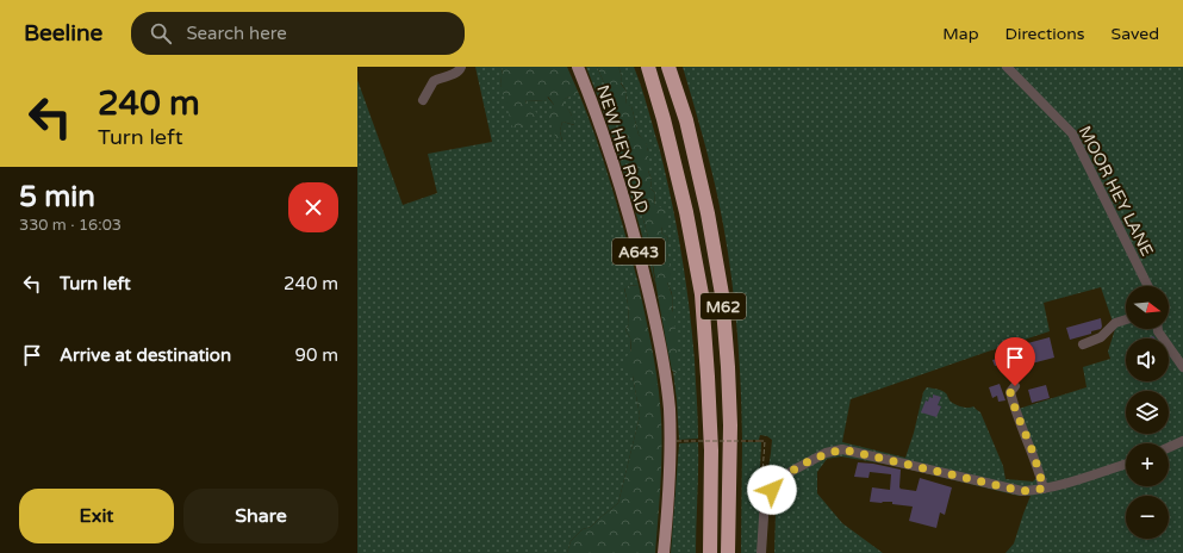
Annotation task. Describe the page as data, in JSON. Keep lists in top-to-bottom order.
{
  "streets": {
    "highway": ["M62"],
    "main road": ["NEW HEY ROAD", "A643"],
    "street": ["MOOR HEY LANE"]
  },
  "north": "right",
  "page": {
    "header": "Beeline",
    "search": "Search here",
    "nav": ["Map", "Directions", "Saved"],
    "turn": ["240 m", "Turn left"],
    "heading": ["5 min", "330 m · 16:03"],
    "list": [
      {
        "name": "Turn left",
        "value": "240 m"
      },
      {
        "name": "Arrive at destination",
        "value": "90 m"
      }
    ],
    "map_buttons": ["+", "−"],
    "buttons": ["Exit", "Share"]
  }
}
